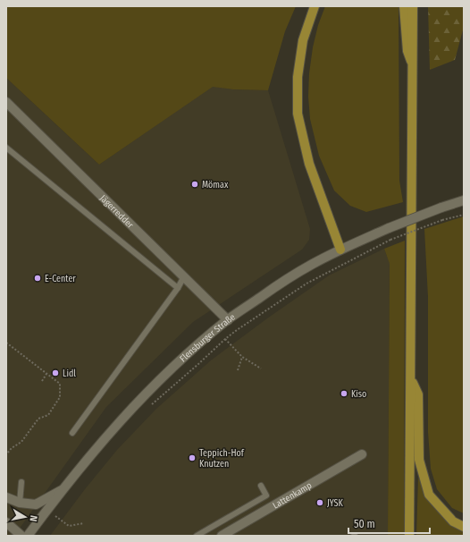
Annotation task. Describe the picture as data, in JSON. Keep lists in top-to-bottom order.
{
  "streets": {
    "street": ["Jägerredder", "Flensburger Straße", "Lattenkamp"]
  },
  "crossings": [
    ["Jägerredder", "Flensburger Straße"]
  ],
  "places": [
    "Mömax",
    "E-Center",
    "Lidl",
    "Kiso",
    "Teppich-Hof Knutzen",
    "JYSK"
  ],
  "scale_bar": "50 m",
  "north": "right"
}
